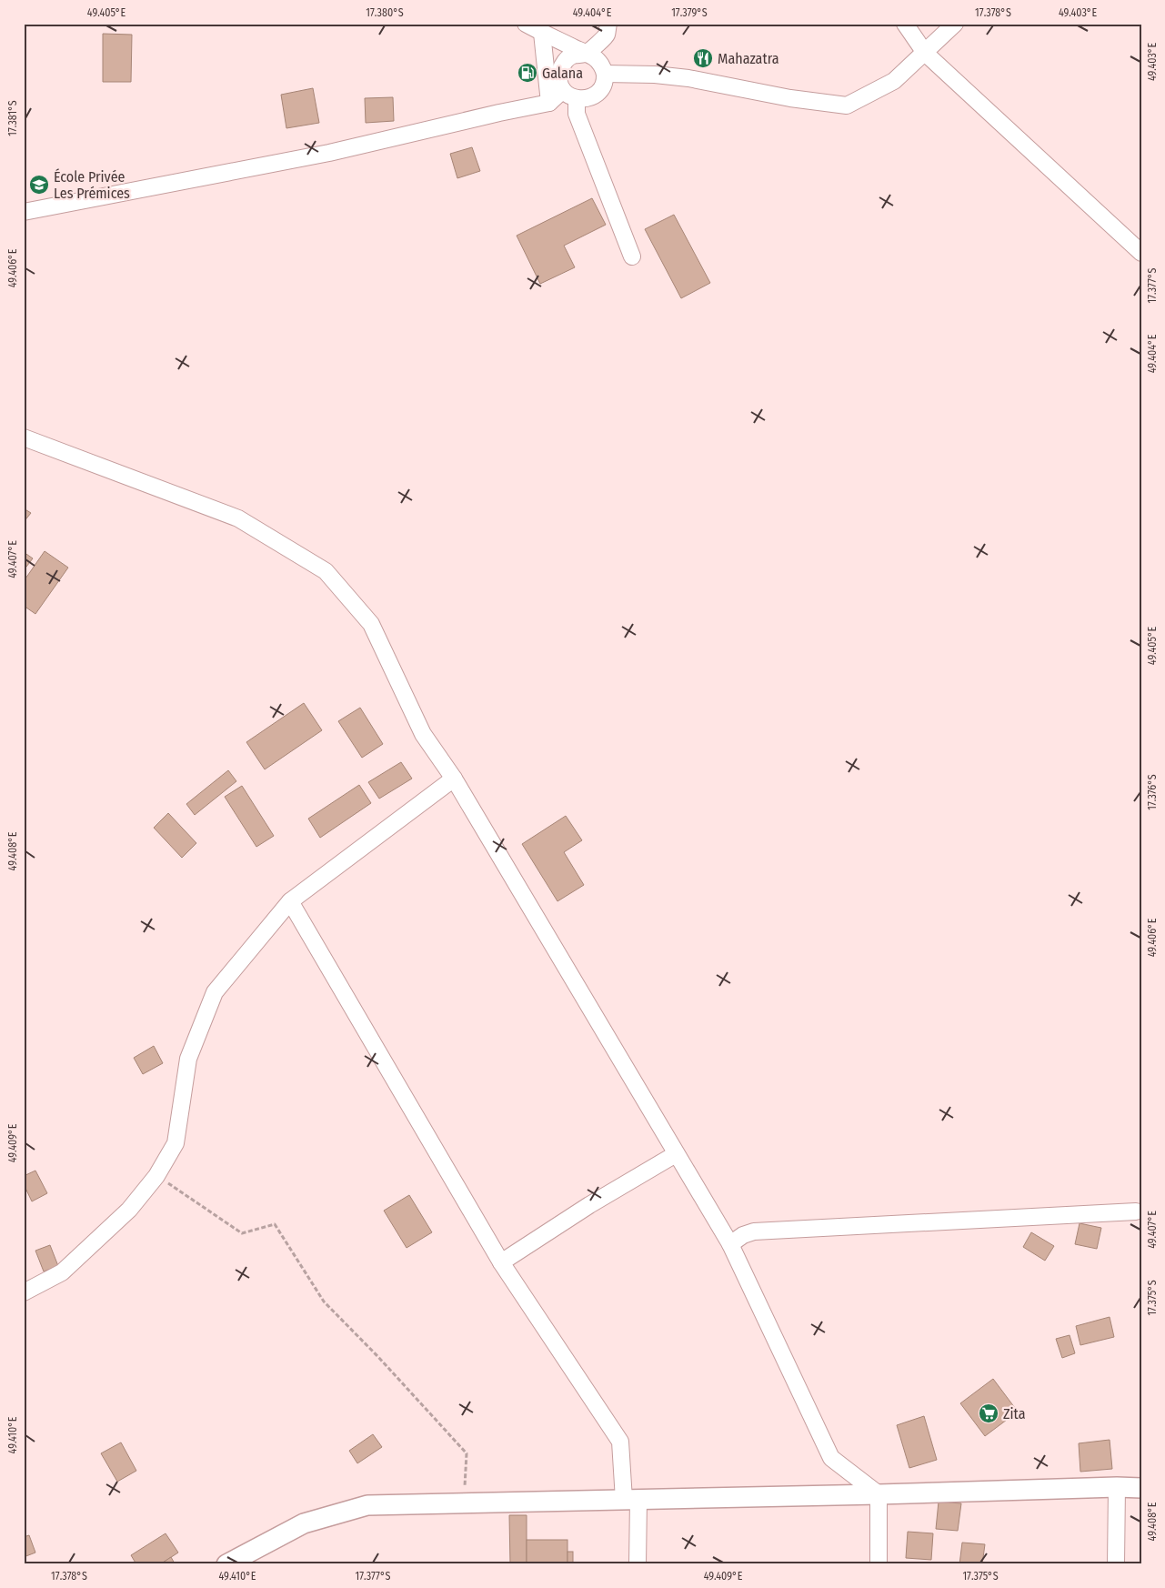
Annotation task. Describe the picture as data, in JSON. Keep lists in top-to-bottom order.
{
  "places": {
    "restaurant": ["Mahazatra"],
    "fuel station": ["Galana"],
    "school or university": ["École Privée Les Prémices"],
    "supermarket": ["Zita"]
  },
  "coordinates": [
    "49.405°E",
    "17.380°S",
    "49.404°E",
    "17.379°S",
    "17.378°S",
    "49.403°E",
    "17.381°S",
    "49.406°E",
    "17.377°S",
    "49.407°E",
    "17.376°S",
    "49.408°E",
    "49.409°E",
    "17.375°S",
    "49.410°E"
  ]
}
